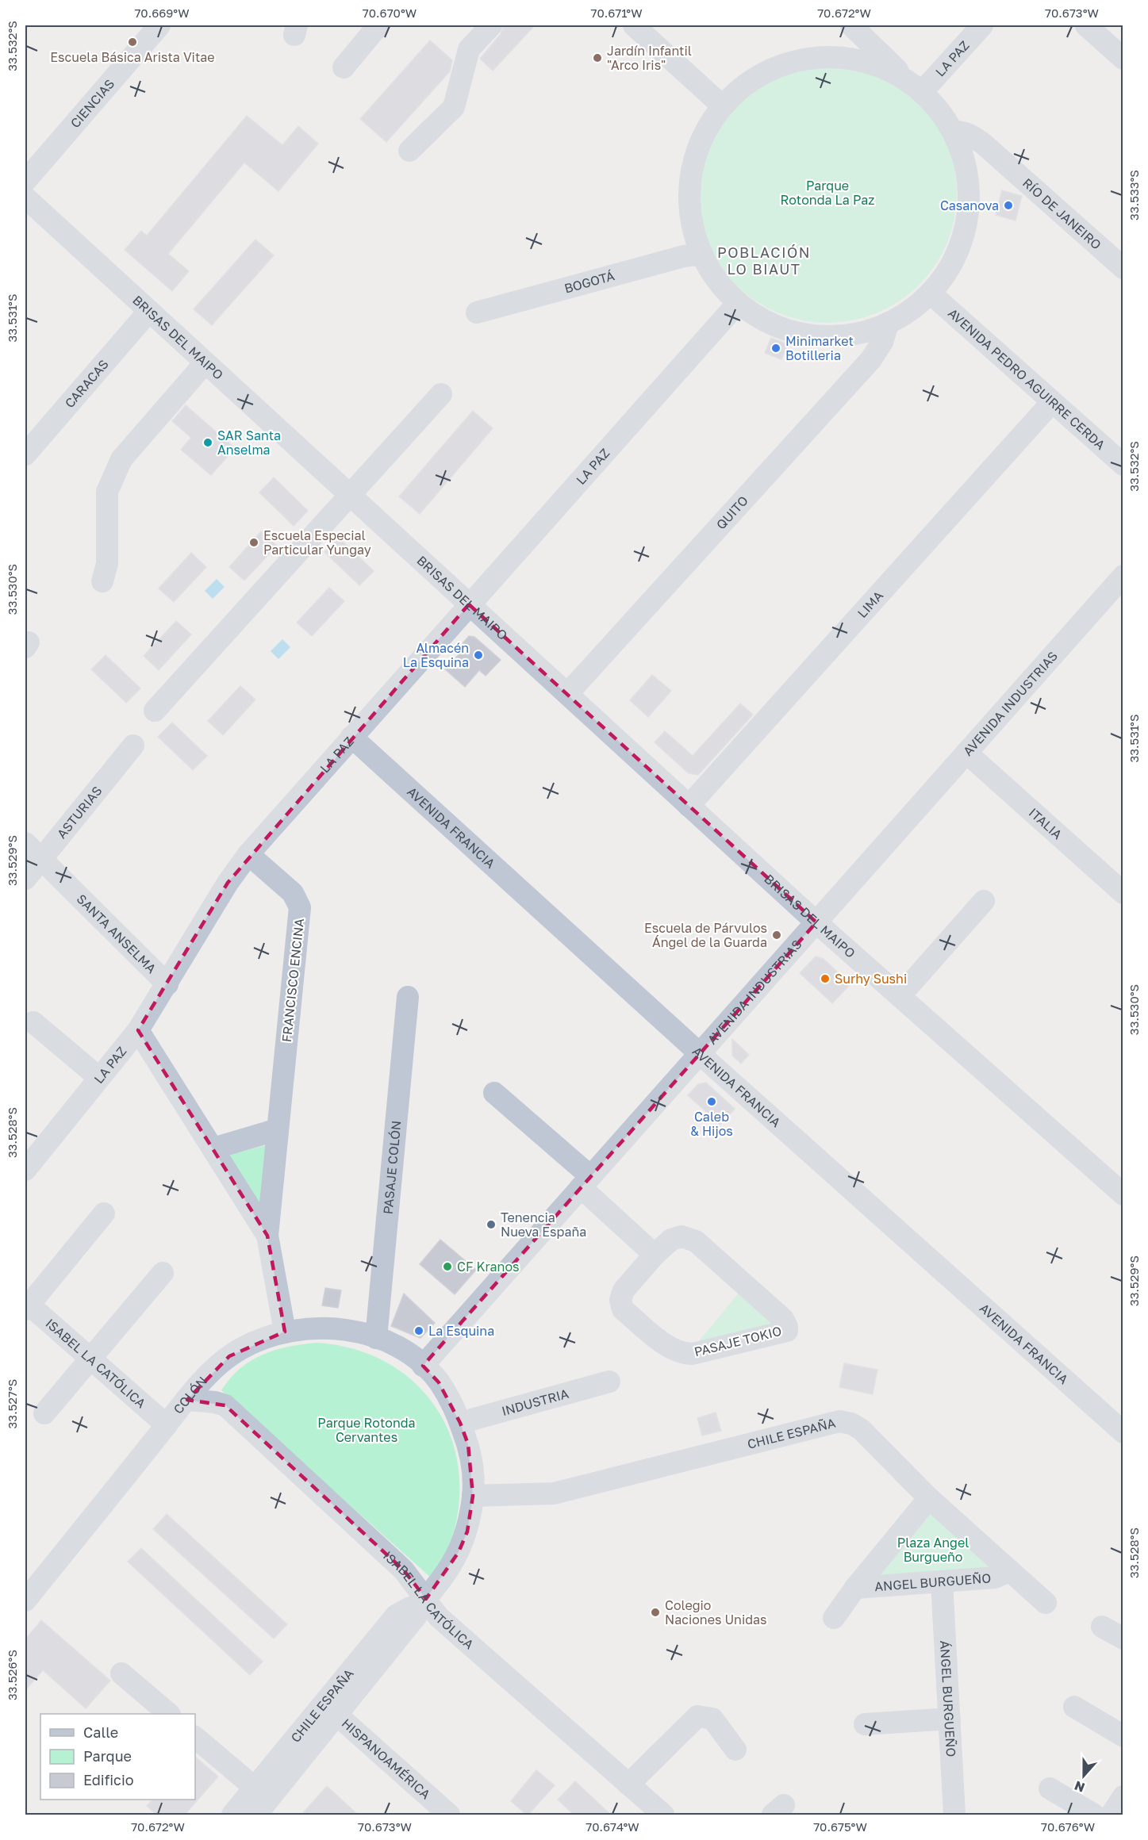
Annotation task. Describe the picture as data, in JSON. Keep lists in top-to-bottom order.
{
  "streets": {
    "street": [
      "LA PAZ",
      "CIENCIAS",
      "RÍO DE JANEIRO",
      "BOGOTÁ",
      "BRISAS DEL MAIPO",
      "AVENIDA PEDRO AGUIRRE CERDA",
      "CARACAS",
      "QUITO",
      "LIMA",
      "AVENIDA INDUSTRIAS",
      "ASTURIAS",
      "ITALIA",
      "AVENIDA FRANCIA",
      "SANTA ANSELMA",
      "FRANCISCO ENCINA",
      "PASAJE COLÓN",
      "PASAJE TOKIO",
      "ISABEL LA CATÓLICA",
      "COLÓN",
      "INDUSTRIA",
      "CHILE ESPAÑA",
      "ANGEL BURGUEÑO",
      "ÁNGEL BURGUEÑO",
      "HISPANOAMÉRICA"
    ]
  },
  "crossings": [
    ["LA PAZ", "BRISAS DEL MAIPO"],
    ["LA PAZ", "AVENIDA FRANCIA"],
    ["LA PAZ", "SANTA ANSELMA"],
    ["LA PAZ", "FRANCISCO ENCINA"],
    ["BRISAS DEL MAIPO", "CARACAS"],
    ["BRISAS DEL MAIPO", "QUITO"],
    ["BRISAS DEL MAIPO", "LIMA"],
    ["BRISAS DEL MAIPO", "AVENIDA INDUSTRIAS"],
    ["AVENIDA PEDRO AGUIRRE CERDA", "LIMA"],
    ["AVENIDA INDUSTRIAS", "ITALIA"],
    ["AVENIDA INDUSTRIAS", "AVENIDA FRANCIA"],
    ["AVENIDA INDUSTRIAS", "COLÓN"],
    ["AVENIDA INDUSTRIAS", "CHILE ESPAÑA"],
    ["ASTURIAS", "SANTA ANSELMA"],
    ["FRANCISCO ENCINA", "COLÓN"],
    ["PASAJE COLÓN", "COLÓN"],
    ["ISABEL LA CATÓLICA", "COLÓN"],
    ["ISABEL LA CATÓLICA", "CHILE ESPAÑA"],
    ["COLÓN", "CHILE ESPAÑA"],
    ["INDUSTRIA", "CHILE ESPAÑA"],
    ["CHILE ESPAÑA", "ANGEL BURGUEÑO"],
    ["CHILE ESPAÑA", "HISPANOAMÉRICA"],
    ["ANGEL BURGUEÑO", "ÁNGEL BURGUEÑO"]
  ],
  "districts": ["POBLACIÓN LO BIAUT"],
  "parks": ["Parque Rotonda La Paz", "Parque Rotonda Cervantes", "Plaza Angel Burgueño"],
  "places": [
    "Escuela Básica Arista Vitae",
    "Jardín Infantil \"Arco Iris\"",
    "Casanova",
    "Minimarket Botilleria",
    "SAR Santa Anselma",
    "Escuela Especial Particular Yungay",
    "Almacén La Esquina",
    "Escuela de Párvulos Ángel de la Guarda",
    "Surhy Sushi",
    "Caleb & Hijos",
    "Tenencia Nueva España",
    "CF Kranos",
    "La Esquina",
    "Colegio Naciones Unidas"
  ],
  "legend": ["Calle", "Parque", "Edificio"],
  "north": "bottom",
  "coordinates": [
    "70.669°W",
    "70.670°W",
    "70.671°W",
    "70.672°W",
    "70.673°W",
    "33.532°S",
    "33.533°S",
    "33.531°S",
    "33.530°S",
    "33.529°S",
    "33.528°S",
    "33.527°S",
    "33.526°S",
    "70.674°W",
    "70.675°W",
    "70.676°W"
  ]
}
